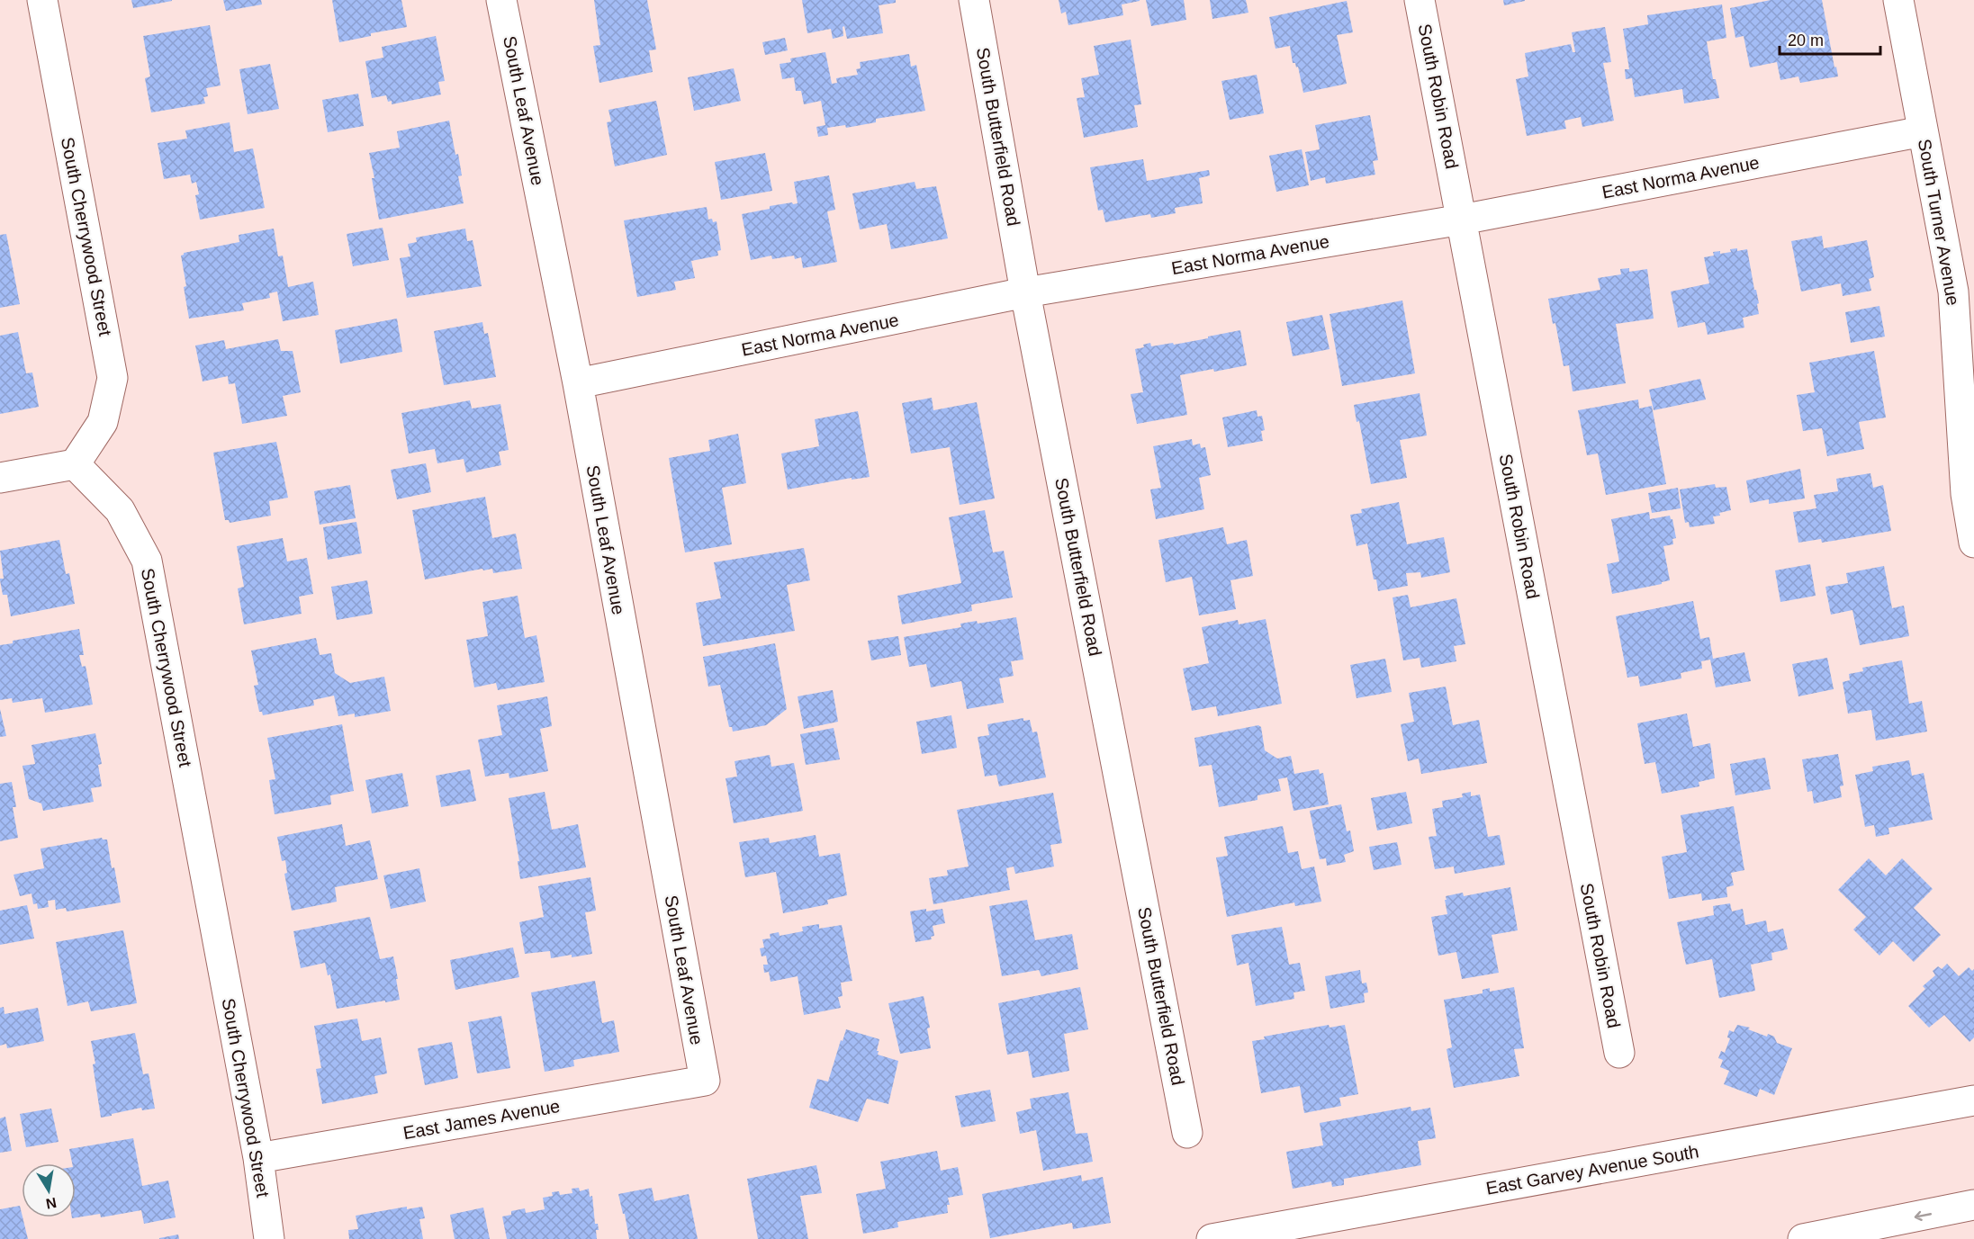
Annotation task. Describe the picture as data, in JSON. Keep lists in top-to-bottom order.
{
  "streets": {
    "main road": [
      "South Robin Road",
      "South Leaf Avenue",
      "South Butterfield Road",
      "East Norma Avenue",
      "South Turner Avenue",
      "South Cherrywood Street",
      "East James Avenue",
      "East Garvey Avenue South"
    ]
  },
  "crossings": [
    ["South Robin Road", "East Norma Avenue"],
    ["South Leaf Avenue", "East Norma Avenue"],
    ["South Leaf Avenue", "East James Avenue"],
    ["South Butterfield Road", "East Norma Avenue"],
    ["East Norma Avenue", "South Turner Avenue"],
    ["South Cherrywood Street", "East James Avenue"]
  ],
  "scale_bar": "20 m",
  "north": "bottom"
}
